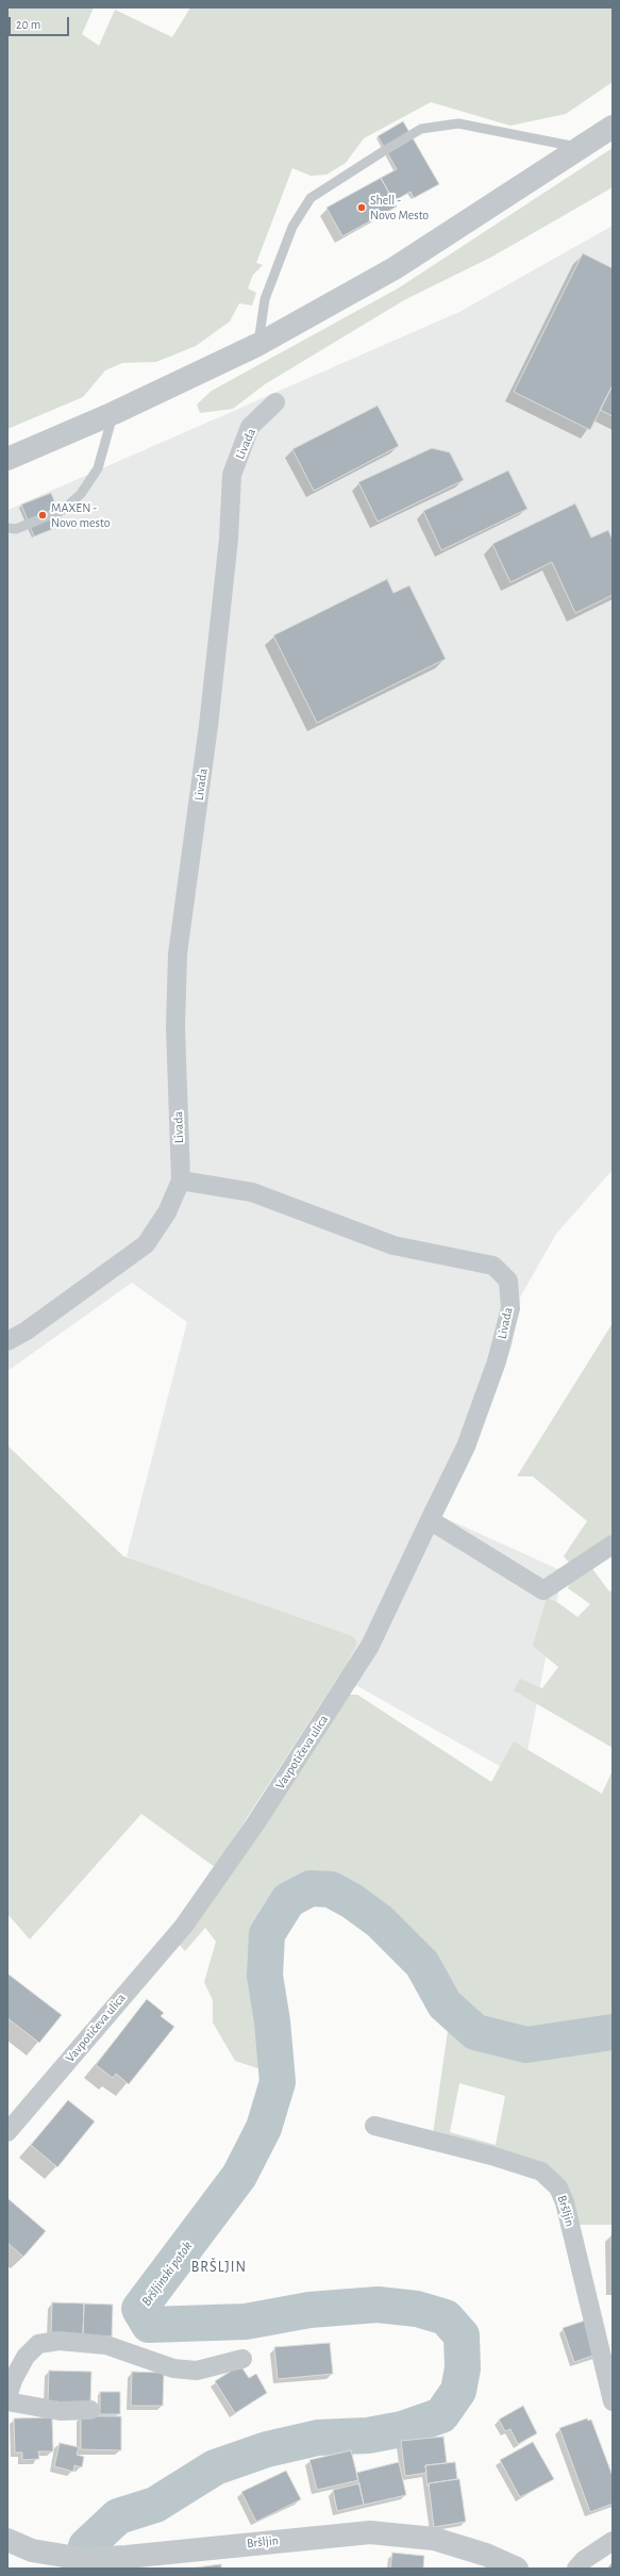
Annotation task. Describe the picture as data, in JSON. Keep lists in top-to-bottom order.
{
  "streets": {
    "street": ["Livada", "Vavpotičeva ulica", "Bršljin"]
  },
  "crossings": [
    ["Livada", "Vavpotičeva ulica"]
  ],
  "districts": ["BRŠLJIN"],
  "water": ["Bršljinski potok"],
  "places": ["Shell - Novo Mesto", "MAXEN - Novo mesto"],
  "scale_bar": "20 m"
}
